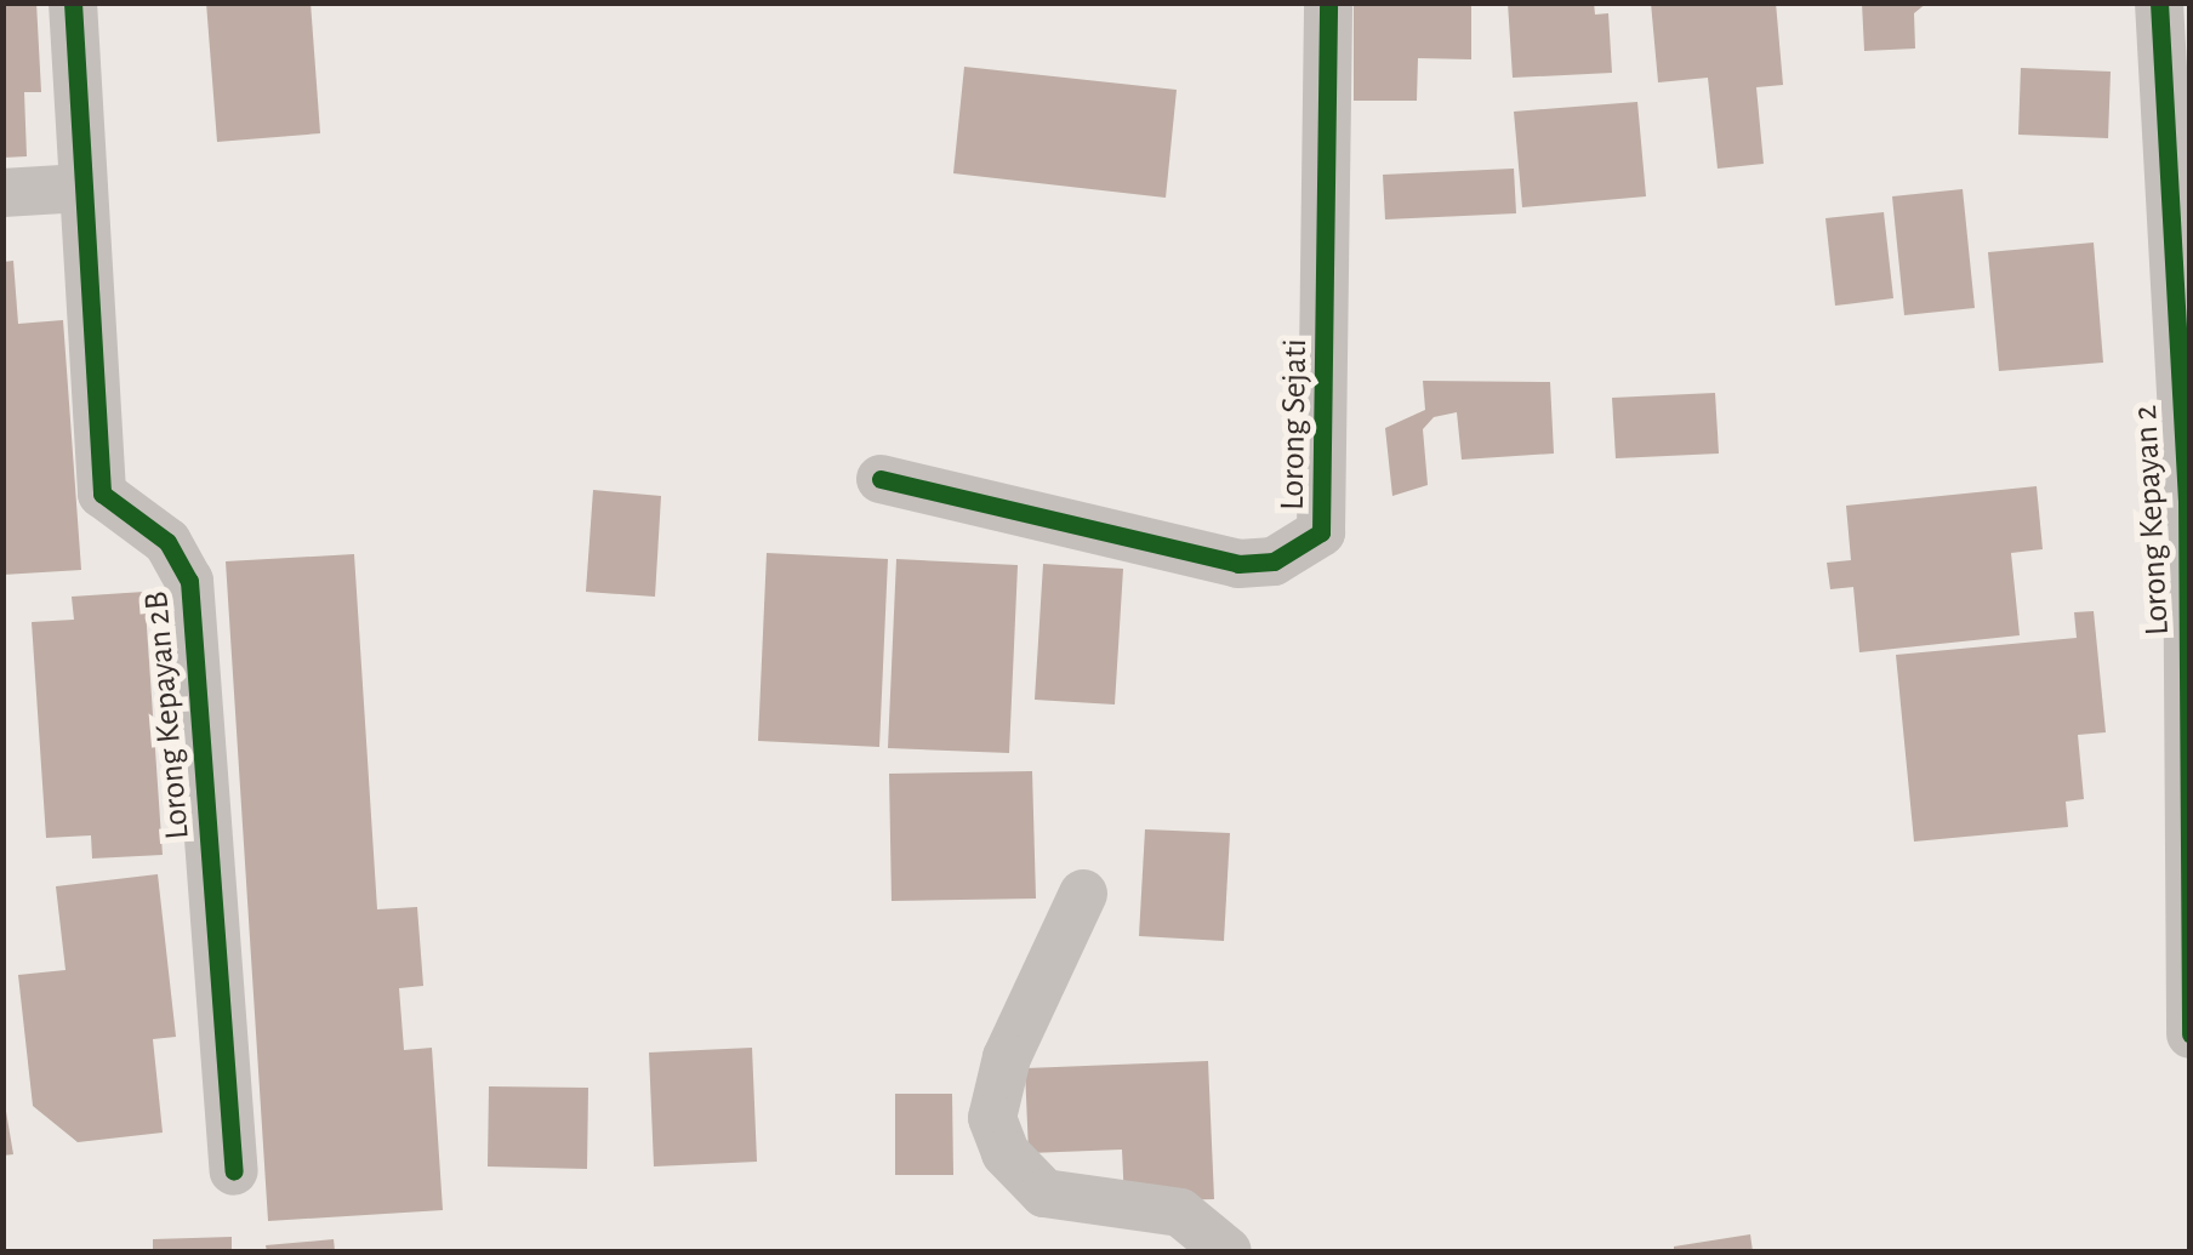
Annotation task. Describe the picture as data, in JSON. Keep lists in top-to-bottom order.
{
  "streets": {
    "street": ["Lorong Sejati", "Lorong Kepayan 2", "Lorong Kepayan 2B"]
  }
}
